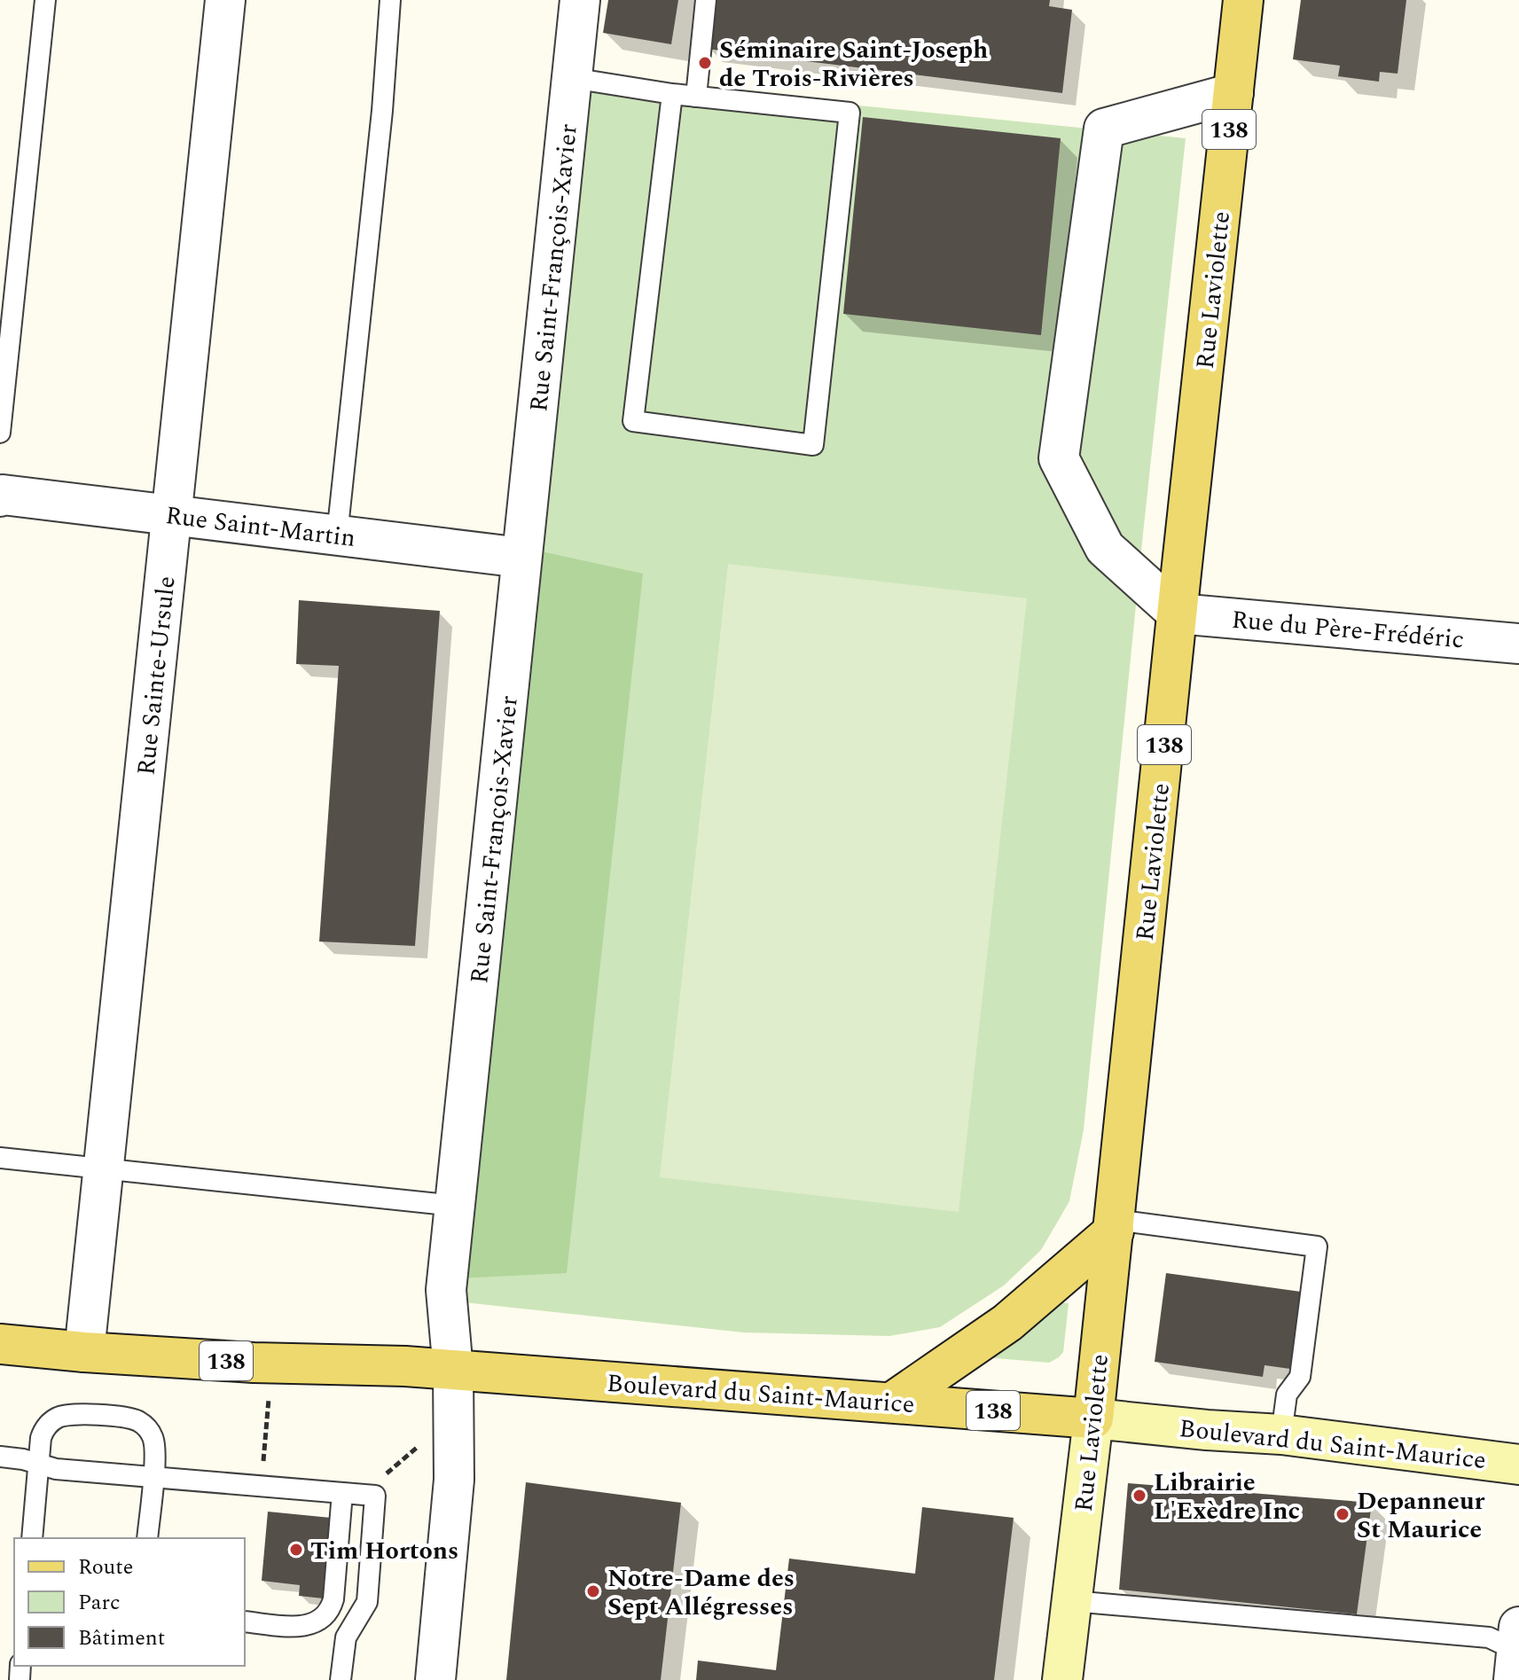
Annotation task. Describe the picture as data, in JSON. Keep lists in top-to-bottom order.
{
  "streets": {
    "main road": ["138", "Rue Laviolette", "Boulevard du Saint-Maurice"],
    "street": [
      "Rue Saint-François-Xavier",
      "Rue Saint-Martin",
      "Rue du Père-Frédéric",
      "Rue Sainte-Ursule"
    ]
  },
  "crossings": [
    ["Rue Saint-François-Xavier", "Rue Saint-Martin"],
    ["Rue Saint-François-Xavier", "Boulevard du Saint-Maurice"],
    ["Rue Laviolette", "Rue du Père-Frédéric"],
    ["Rue Laviolette", "Boulevard du Saint-Maurice"],
    ["Rue Saint-Martin", "Rue Sainte-Ursule"],
    ["Rue Sainte-Ursule", "Boulevard du Saint-Maurice"]
  ],
  "places": [
    "Séminaire Saint-Joseph de Trois‑Rivières",
    "Librairie L'Exèdre Inc",
    "Depanneur St Maurice",
    "Tim Hortons",
    "Notre-Dame des Sept Allégresses"
  ],
  "legend": ["Route", "Parc", "Bâtiment"]
}
